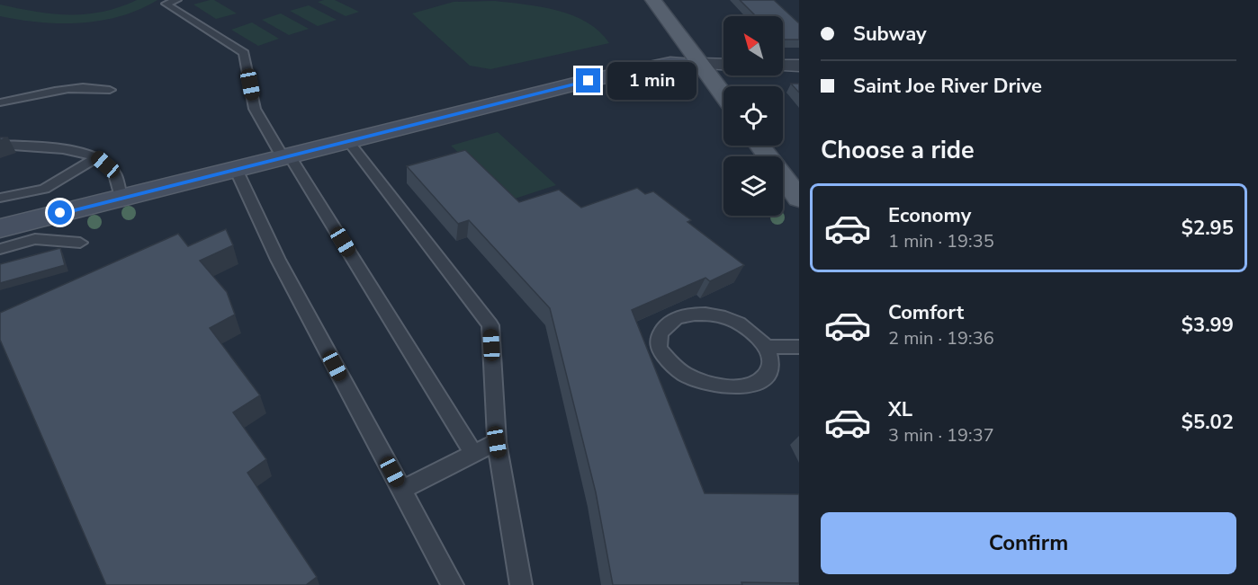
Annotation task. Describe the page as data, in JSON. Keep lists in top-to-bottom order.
{
  "north": "top left",
  "page": {
    "banner": ["Subway", "Saint Joe River Drive"],
    "bubble": "1 min",
    "heading": "Choose a ride",
    "list": [
      {
        "name": "Economy",
        "note": "1 min · 19:35",
        "value": "$2.95"
      },
      {
        "name": "Comfort",
        "note": "2 min · 19:36",
        "value": "$3.99"
      },
      {
        "name": "XL",
        "note": "3 min · 19:37",
        "value": "$5.02"
      }
    ],
    "buttons": "Confirm"
  }
}
